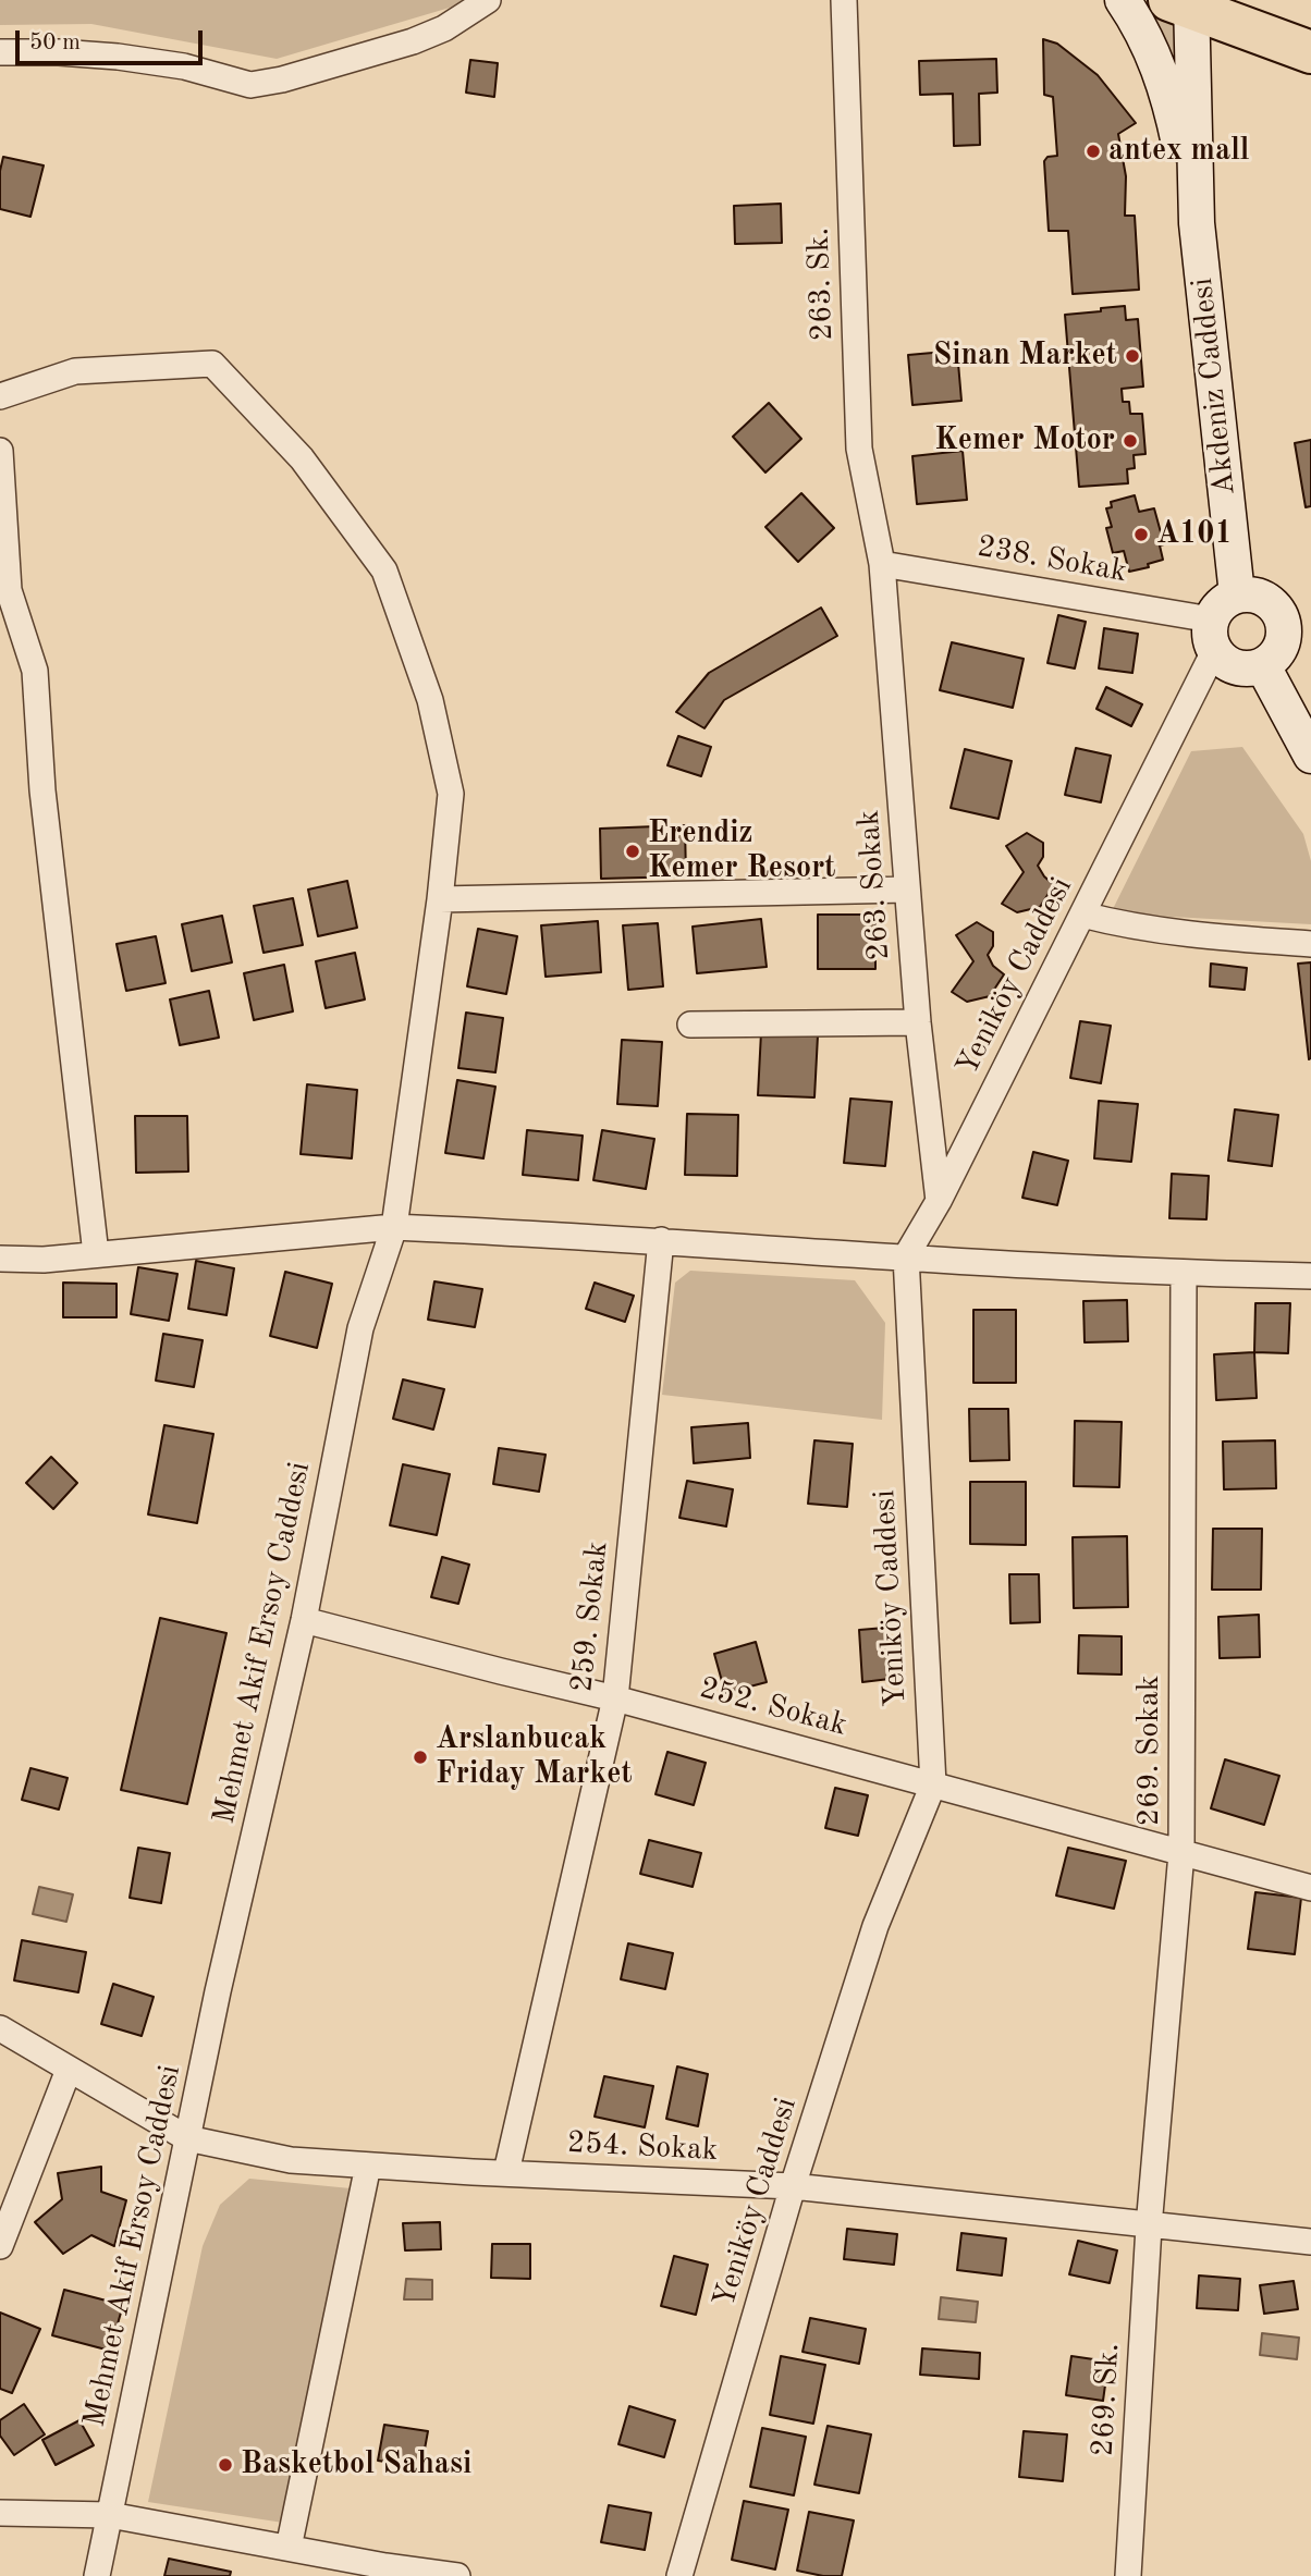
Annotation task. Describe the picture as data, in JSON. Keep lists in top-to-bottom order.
{
  "streets": {
    "street": [
      "263. Sk.",
      "Akdeniz Caddesi",
      "238. Sokak",
      "263. Sokak",
      "Yeniköy Caddesi",
      "259. Sokak",
      "Mehmet Akif Ersoy Caddesi",
      "252. Sokak",
      "269. Sokak",
      "254. Sokak",
      "269. Sk."
    ]
  },
  "crossings": [
    ["263. Sk.", "238. Sokak"],
    ["263. Sk.", "263. Sokak"],
    ["Akdeniz Caddesi", "238. Sokak"],
    ["Akdeniz Caddesi", "Yeniköy Caddesi"],
    ["238. Sokak", "263. Sokak"],
    ["238. Sokak", "Yeniköy Caddesi"],
    ["263. Sokak", "Yeniköy Caddesi"],
    ["Yeniköy Caddesi", "252. Sokak"],
    ["Yeniköy Caddesi", "254. Sokak"],
    ["259. Sokak", "252. Sokak"],
    ["259. Sokak", "254. Sokak"],
    ["Mehmet Akif Ersoy Caddesi", "252. Sokak"],
    ["Mehmet Akif Ersoy Caddesi", "254. Sokak"],
    ["252. Sokak", "269. Sokak"],
    ["269. Sokak", "254. Sokak"],
    ["269. Sokak", "269. Sk."],
    ["254. Sokak", "269. Sk."]
  ],
  "places": [
    "antex mall",
    "Sinan Market",
    "Kemer Motor",
    "A101",
    "Erendiz Kemer Resort",
    "Arslanbucak Friday Market",
    "Basketbol Sahasi"
  ],
  "scale_bar": "50 m"
}
